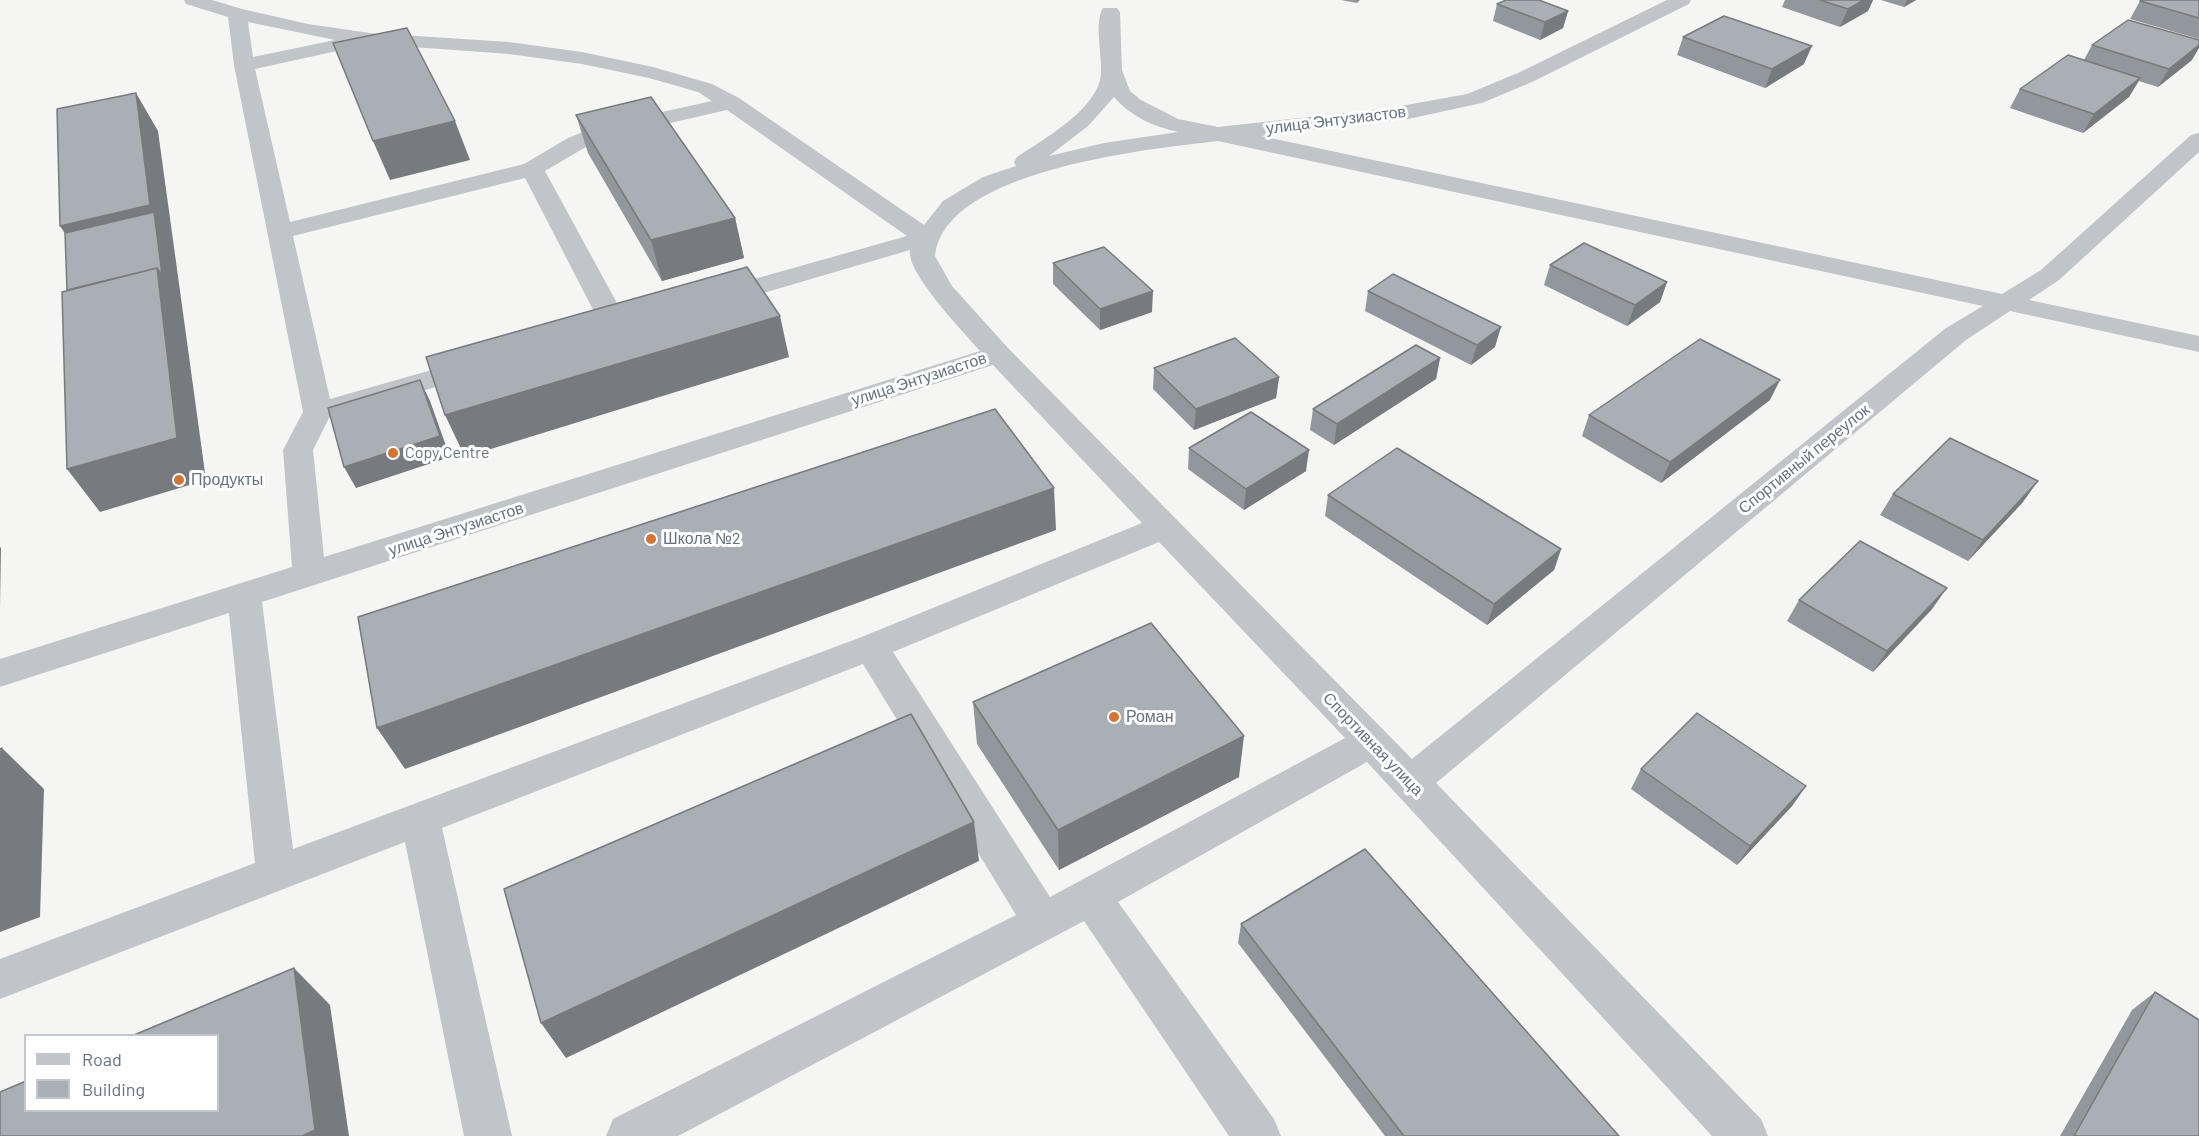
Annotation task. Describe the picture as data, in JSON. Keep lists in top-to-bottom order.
{
  "streets": {
    "street": ["улица Энтузиастов", "Спортивный переулок", "Спортивная улица"]
  },
  "crossings": [
    ["улица Энтузиастов", "Спортивная улица"],
    ["Спортивный переулок", "Спортивная улица"]
  ],
  "places": [
    "Copy Centre",
    "Продукты",
    "Школа №2",
    "Роман"
  ],
  "legend": ["Road", "Building"]
}
